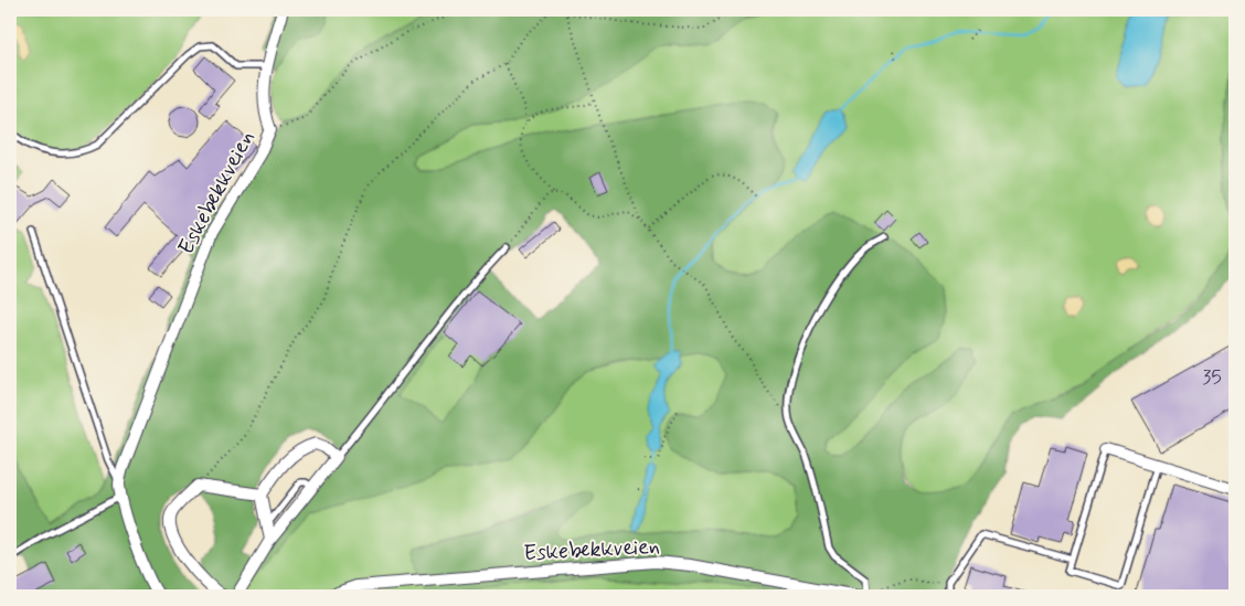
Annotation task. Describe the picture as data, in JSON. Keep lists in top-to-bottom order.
{
  "streets": {
    "street": ["Eskebekkveien"]
  },
  "house_numbers": ["35"]
}
